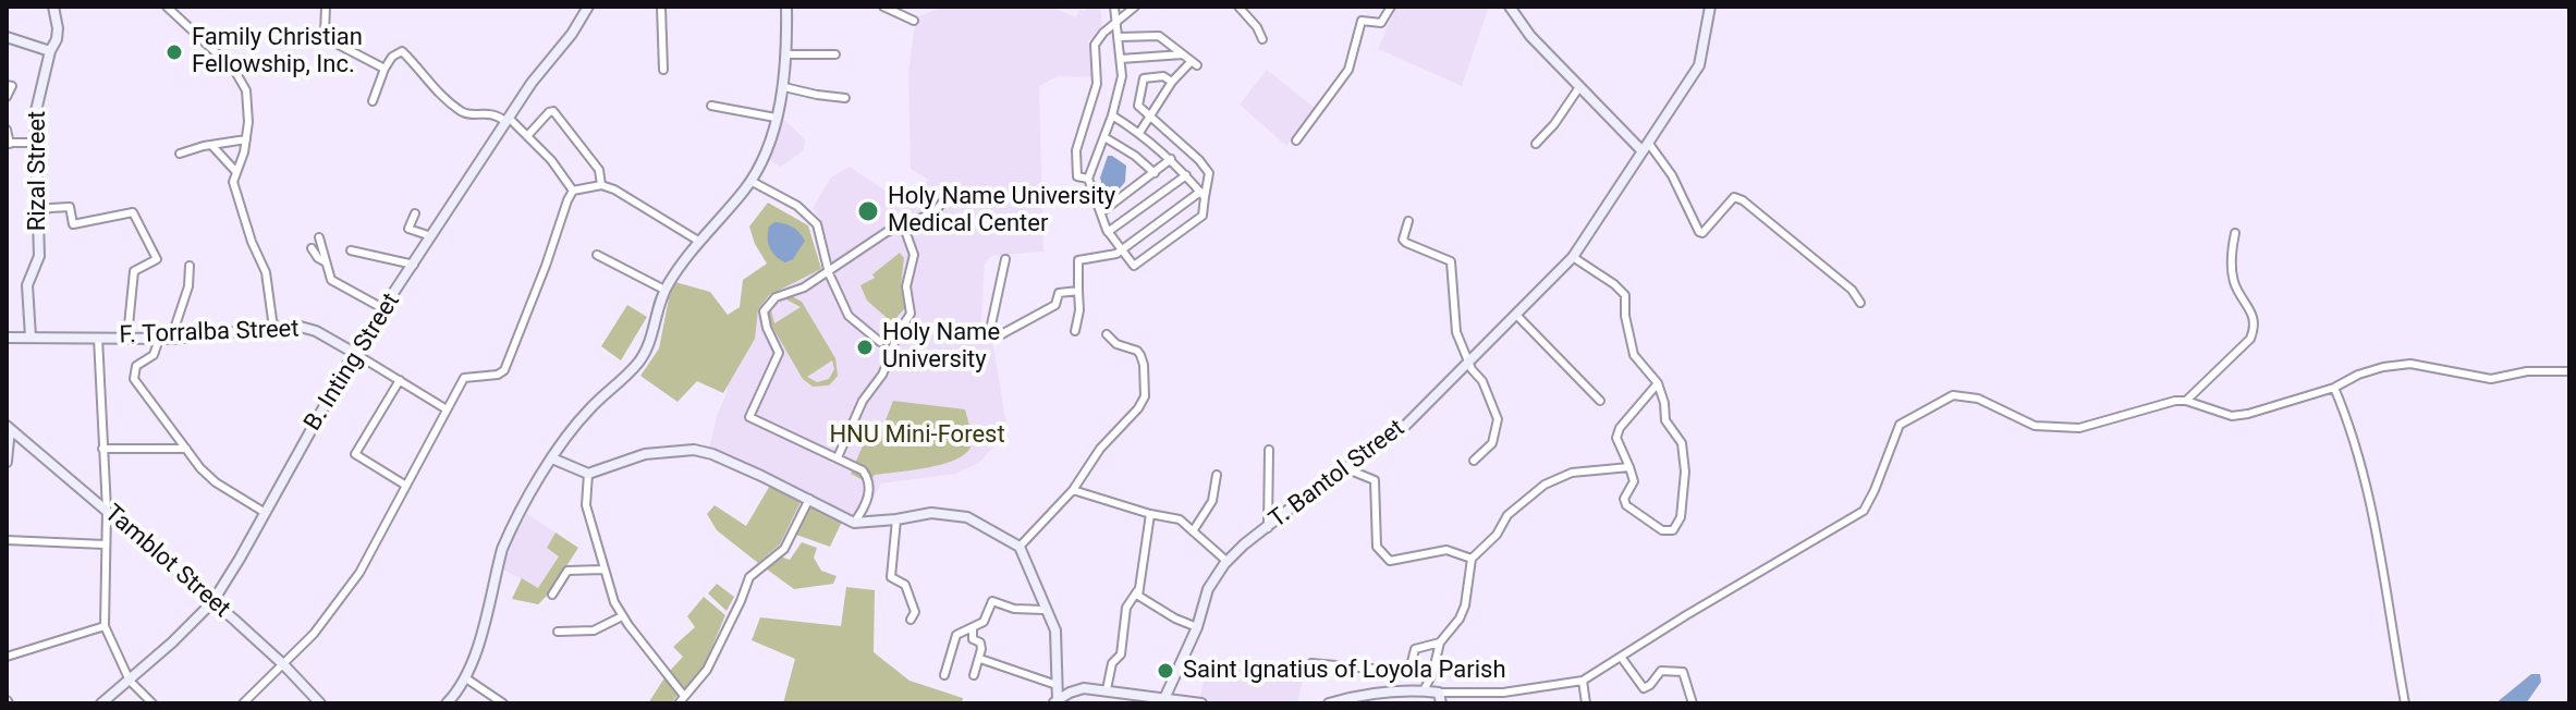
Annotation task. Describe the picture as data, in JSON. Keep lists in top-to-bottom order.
{
  "streets": {
    "street": [
      "Rizal Street",
      "F. Torralba Street",
      "B. Inting Street",
      "T. Bantol Street",
      "Tamblot Street"
    ]
  },
  "crossings": [
    ["Rizal Street", "F. Torralba Street"],
    ["F. Torralba Street", "B. Inting Street"],
    ["B. Inting Street", "Tamblot Street"]
  ],
  "parks": ["HNU Mini-Forest"],
  "places": [
    "Family Christian Fellowship, Inc.",
    "Holy Name University Medical Center",
    "Holy Name University",
    "Saint Ignatius of Loyola Parish"
  ]
}
